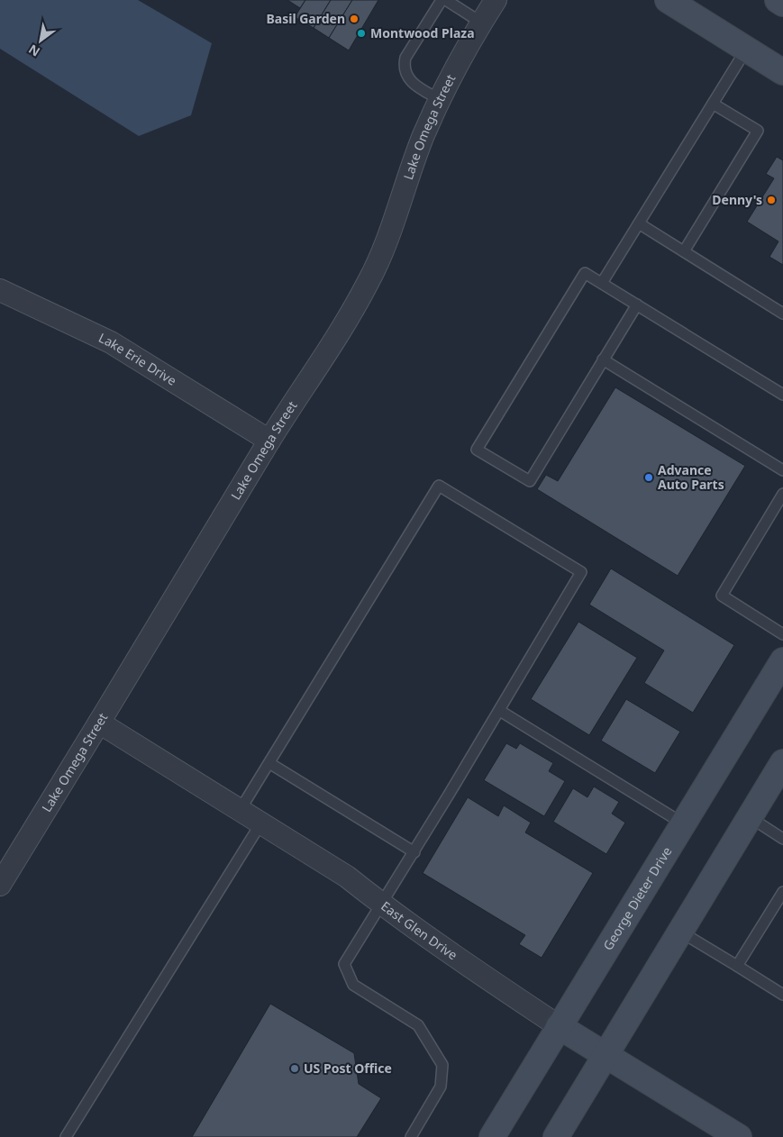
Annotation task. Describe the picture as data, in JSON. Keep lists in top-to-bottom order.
{
  "streets": {
    "main road": ["George Dieter Drive", "East Glen Drive"],
    "street": ["Lake Omega Street", "Lake Erie Drive"]
  },
  "crossings": [
    ["Lake Omega Street", "Lake Erie Drive"],
    ["Lake Omega Street", "East Glen Drive"],
    ["George Dieter Drive", "East Glen Drive"]
  ],
  "places": [
    "Basil Garden",
    "Montwood Plaza",
    "Denny's",
    "Advance Auto Parts",
    "US Post Office"
  ],
  "north": "bottom left"
}
